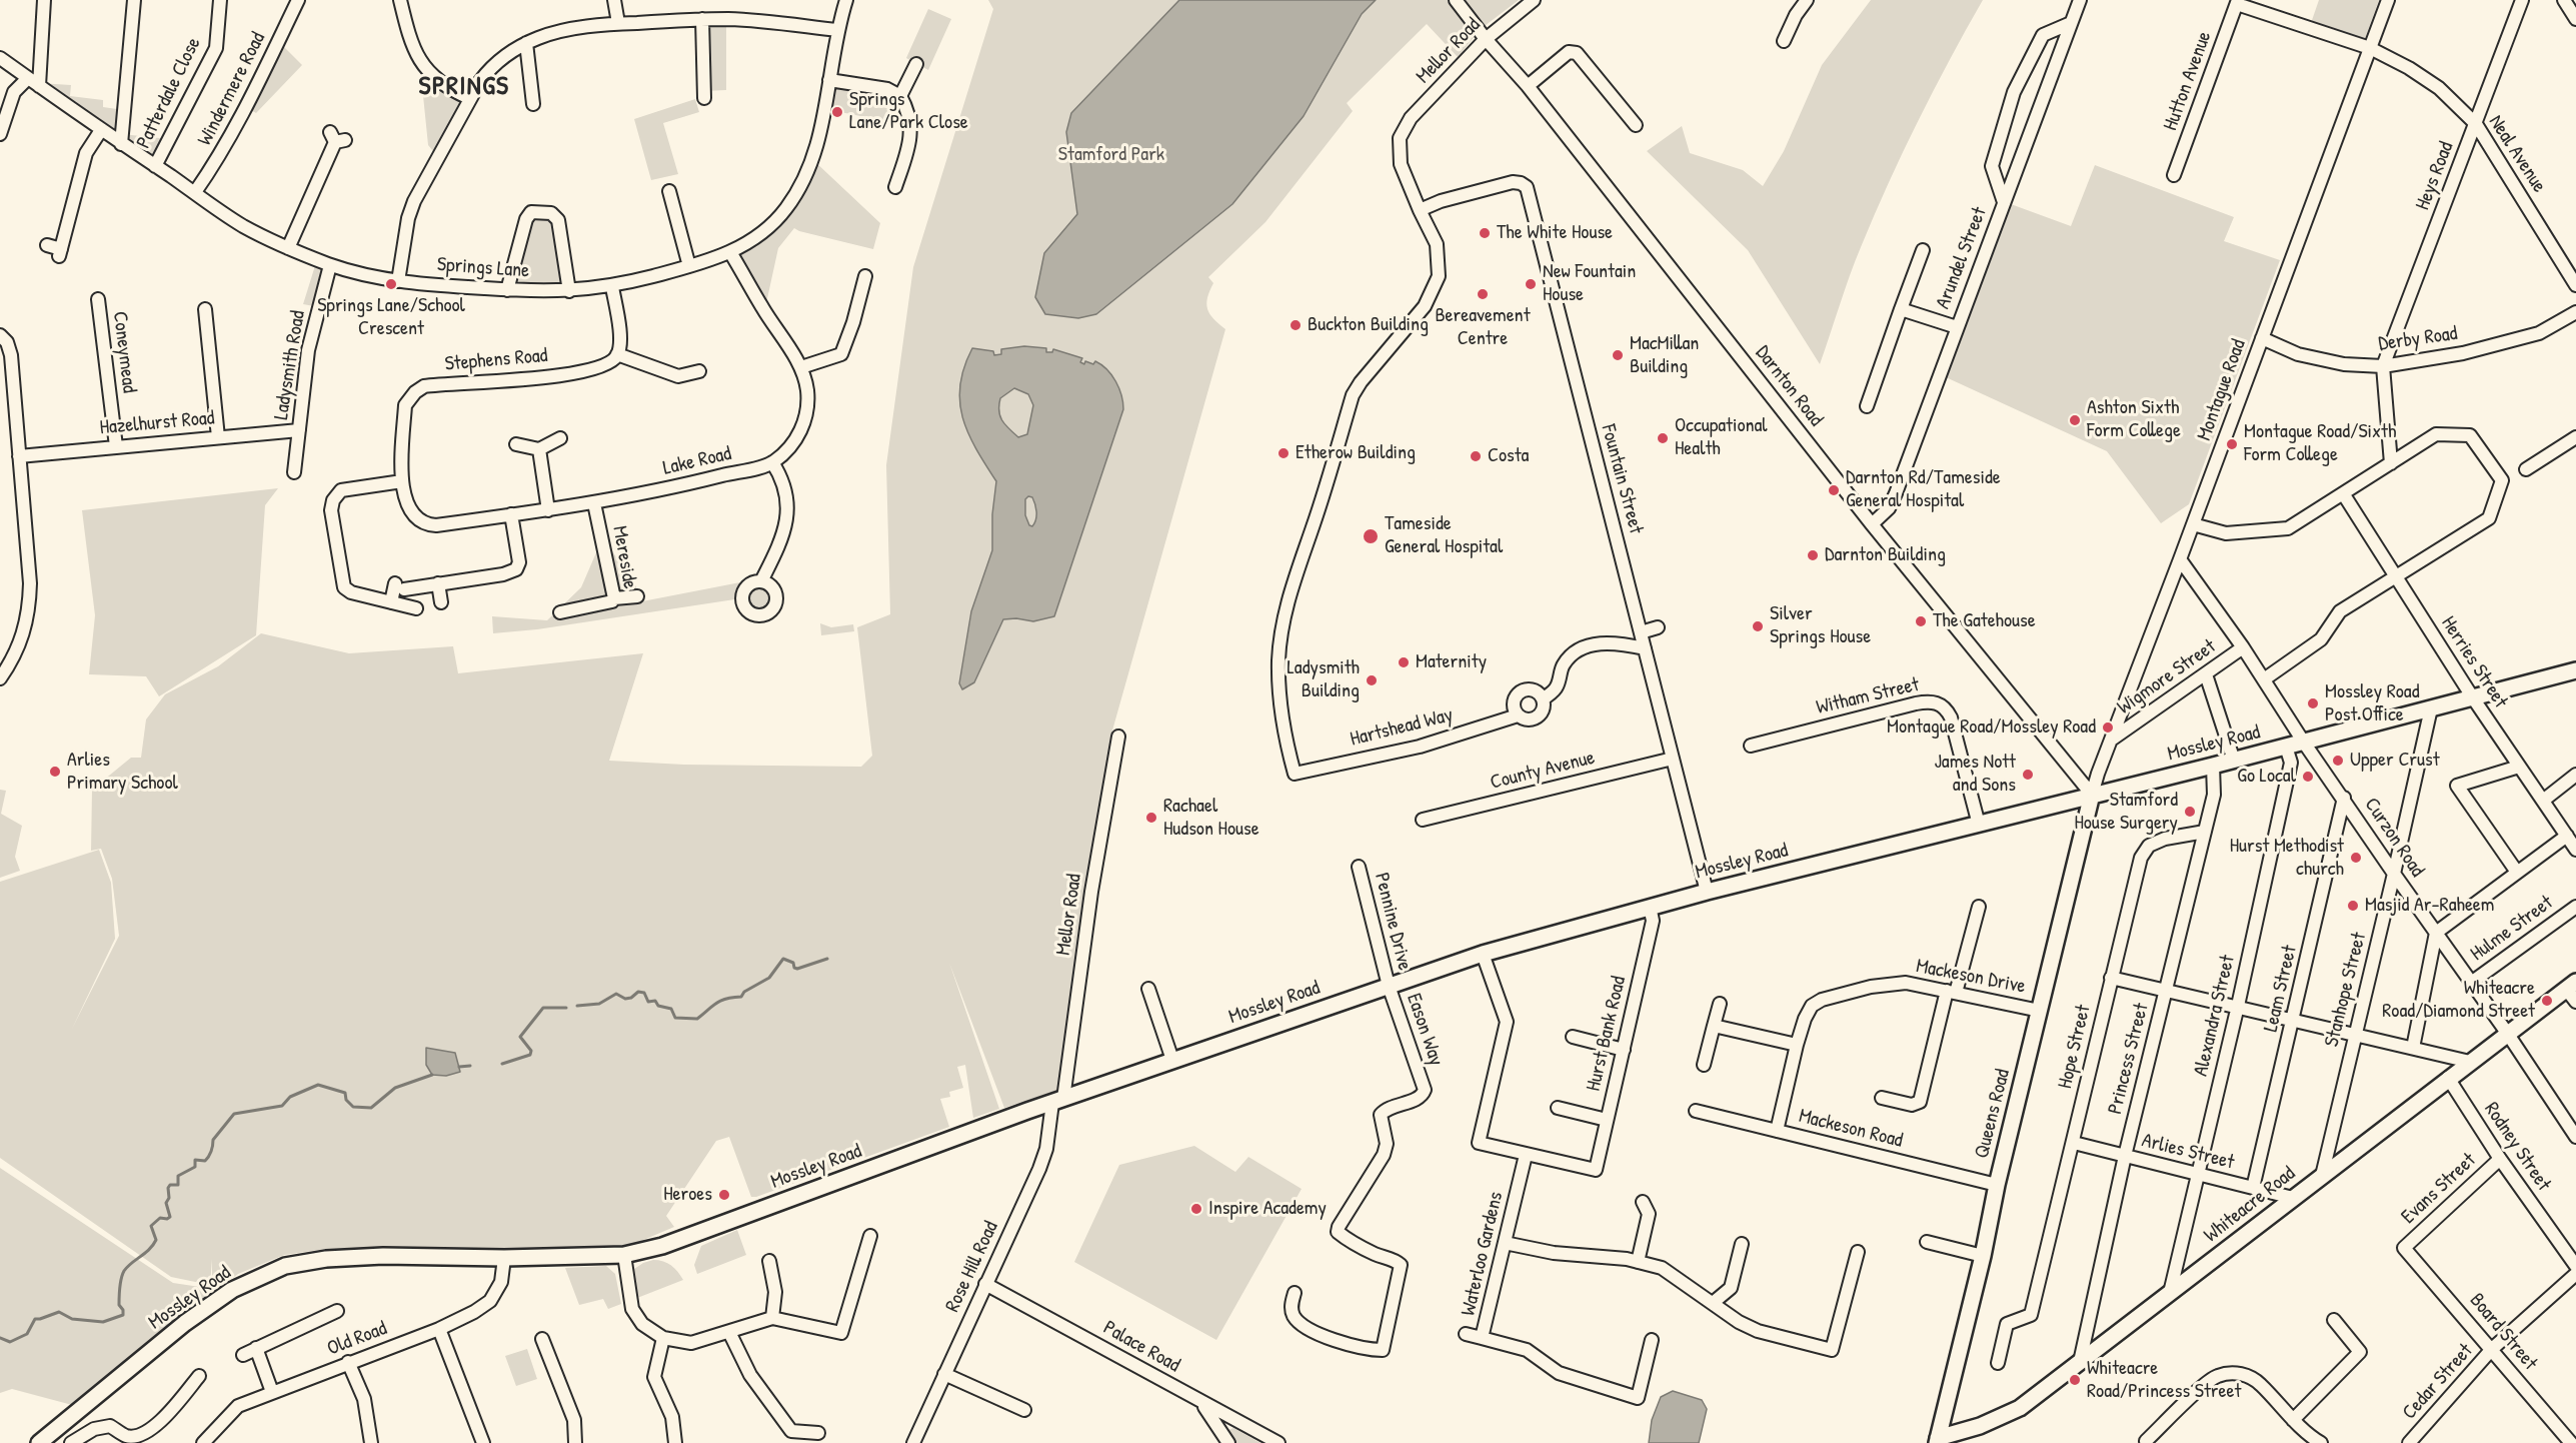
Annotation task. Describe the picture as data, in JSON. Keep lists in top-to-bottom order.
{
  "streets": {
    "main road": ["Mossley Road", "Queens Road", "Whiteacre Road"],
    "street": [
      "Mellor Road",
      "Hutton Avenue",
      "Windermere Road",
      "Patterdale Close",
      "Neal Avenue",
      "Heys Road",
      "Arundel Street",
      "Springs Lane",
      "Derby Road",
      "Coneymead",
      "Stephens Road",
      "Ladysmith Road",
      "Darnton Road",
      "Montague Road",
      "Hazelhurst Road",
      "Lake Road",
      "Fountain Street",
      "Mereside",
      "Herries Street",
      "Wigmore Street",
      "Witham Street",
      "Hartshead Way",
      "County Avenue",
      "Curzon Road",
      "Pennine Drive",
      "Hulme Street",
      "Mackeson Drive",
      "Leam Street",
      "Stanhope Street",
      "Alexandra Street",
      "Eason Way",
      "Hurst Bank Road",
      "Hope Street",
      "Princess Street",
      "Mackeson Road",
      "Rodney Street",
      "Arlies Street",
      "Evans Street",
      "Waterloo Gardens",
      "Rose Hill Road",
      "Board Street",
      "Old Road",
      "Palace Road",
      "Cedar Street"
    ]
  },
  "crossings": [
    ["Mellor Road", "Darnton Road"],
    ["Mellor Road", "Fountain Street"],
    ["Mellor Road", "Hartshead Way"],
    ["Mellor Road", "Mossley Road"],
    ["Mellor Road", "Rose Hill Road"],
    ["Hutton Avenue", "Neal Avenue"],
    ["Windermere Road", "Springs Lane"],
    ["Patterdale Close", "Springs Lane"],
    ["Neal Avenue", "Heys Road"],
    ["Neal Avenue", "Montague Road"],
    ["Heys Road", "Derby Road"],
    ["Arundel Street", "Darnton Road"],
    ["Springs Lane", "Ladysmith Road"],
    ["Derby Road", "Montague Road"],
    ["Coneymead", "Hazelhurst Road"],
    ["Stephens Road", "Lake Road"],
    ["Ladysmith Road", "Hazelhurst Road"],
    ["Darnton Road", "Montague Road"],
    ["Darnton Road", "Mossley Road"],
    ["Darnton Road", "Queens Road"],
    ["Montague Road", "Wigmore Street"],
    ["Montague Road", "Mossley Road"],
    ["Montague Road", "Curzon Road"],
    ["Montague Road", "Queens Road"],
    ["Lake Road", "Mereside"],
    ["Fountain Street", "Hartshead Way"],
    ["Fountain Street", "Mossley Road"],
    ["Fountain Street", "County Avenue"],
    ["Herries Street", "Mossley Road"],
    ["Wigmore Street", "Curzon Road"],
    ["Witham Street", "Mossley Road"],
    ["Mossley Road", "Curzon Road"],
    ["Mossley Road", "Pennine Drive"],
    ["Mossley Road", "Stanhope Street"],
    ["Mossley Road", "Alexandra Street"],
    ["Mossley Road", "Eason Way"],
    ["Mossley Road", "Hurst Bank Road"],
    ["Mossley Road", "Princess Street"],
    ["Mossley Road", "Queens Road"],
    ["Mossley Road", "Rose Hill Road"],
    ["Mossley Road", "Old Road"],
    ["Curzon Road", "Hulme Street"],
    ["Curzon Road", "Leam Street"],
    ["Curzon Road", "Stanhope Street"],
    ["Curzon Road", "Whiteacre Road"],
    ["Pennine Drive", "Eason Way"],
    ["Mackeson Drive", "Queens Road"],
    ["Mackeson Drive", "Mackeson Road"],
    ["Leam Street", "Arlies Street"],
    ["Stanhope Street", "Whiteacre Road"],
    ["Alexandra Street", "Arlies Street"],
    ["Alexandra Street", "Whiteacre Road"],
    ["Hurst Bank Road", "Waterloo Gardens"],
    ["Hope Street", "Princess Street"],
    ["Hope Street", "Arlies Street"],
    ["Princess Street", "Arlies Street"],
    ["Princess Street", "Whiteacre Road"],
    ["Queens Road", "Mackeson Road"],
    ["Queens Road", "Whiteacre Road"],
    ["Rodney Street", "Evans Street"],
    ["Rodney Street", "Whiteacre Road"],
    ["Arlies Street", "Whiteacre Road"],
    ["Evans Street", "Board Street"],
    ["Rose Hill Road", "Palace Road"],
    ["Board Street", "Cedar Street"]
  ],
  "districts": ["SPRINGS"],
  "parks": ["Stamford Park"],
  "places": [
    "Springs Lane/Park Close",
    "The White House",
    "Springs Lane/School Crescent",
    "New Fountain House",
    "Bereavement Centre",
    "Buckton Building",
    "MacMillan Building",
    "Ashton Sixth Form College",
    "Occupational Health",
    "Montague Road/Sixth Form College",
    "Etherow Building",
    "Costa",
    "Darnton Rd/Tameside General Hospital",
    "Tameside General Hospital",
    "Darnton Building",
    "The Gatehouse",
    "Silver Springs House",
    "Maternity",
    "Ladysmith Building",
    "Mossley Road Post Office",
    "Montague Road/Mossley Road",
    "Upper Crust",
    "Arlies Primary School",
    "James Nott and Sons",
    "Go Local",
    "Stamford House Surgery",
    "Rachael Hudson House",
    "Hurst Methodist church",
    "Masjid Ar-Raheem",
    "Whiteacre Road/Diamond Street",
    "Heroes",
    "Inspire Academy",
    "Whiteacre Road/Princess Street"
  ]
}
